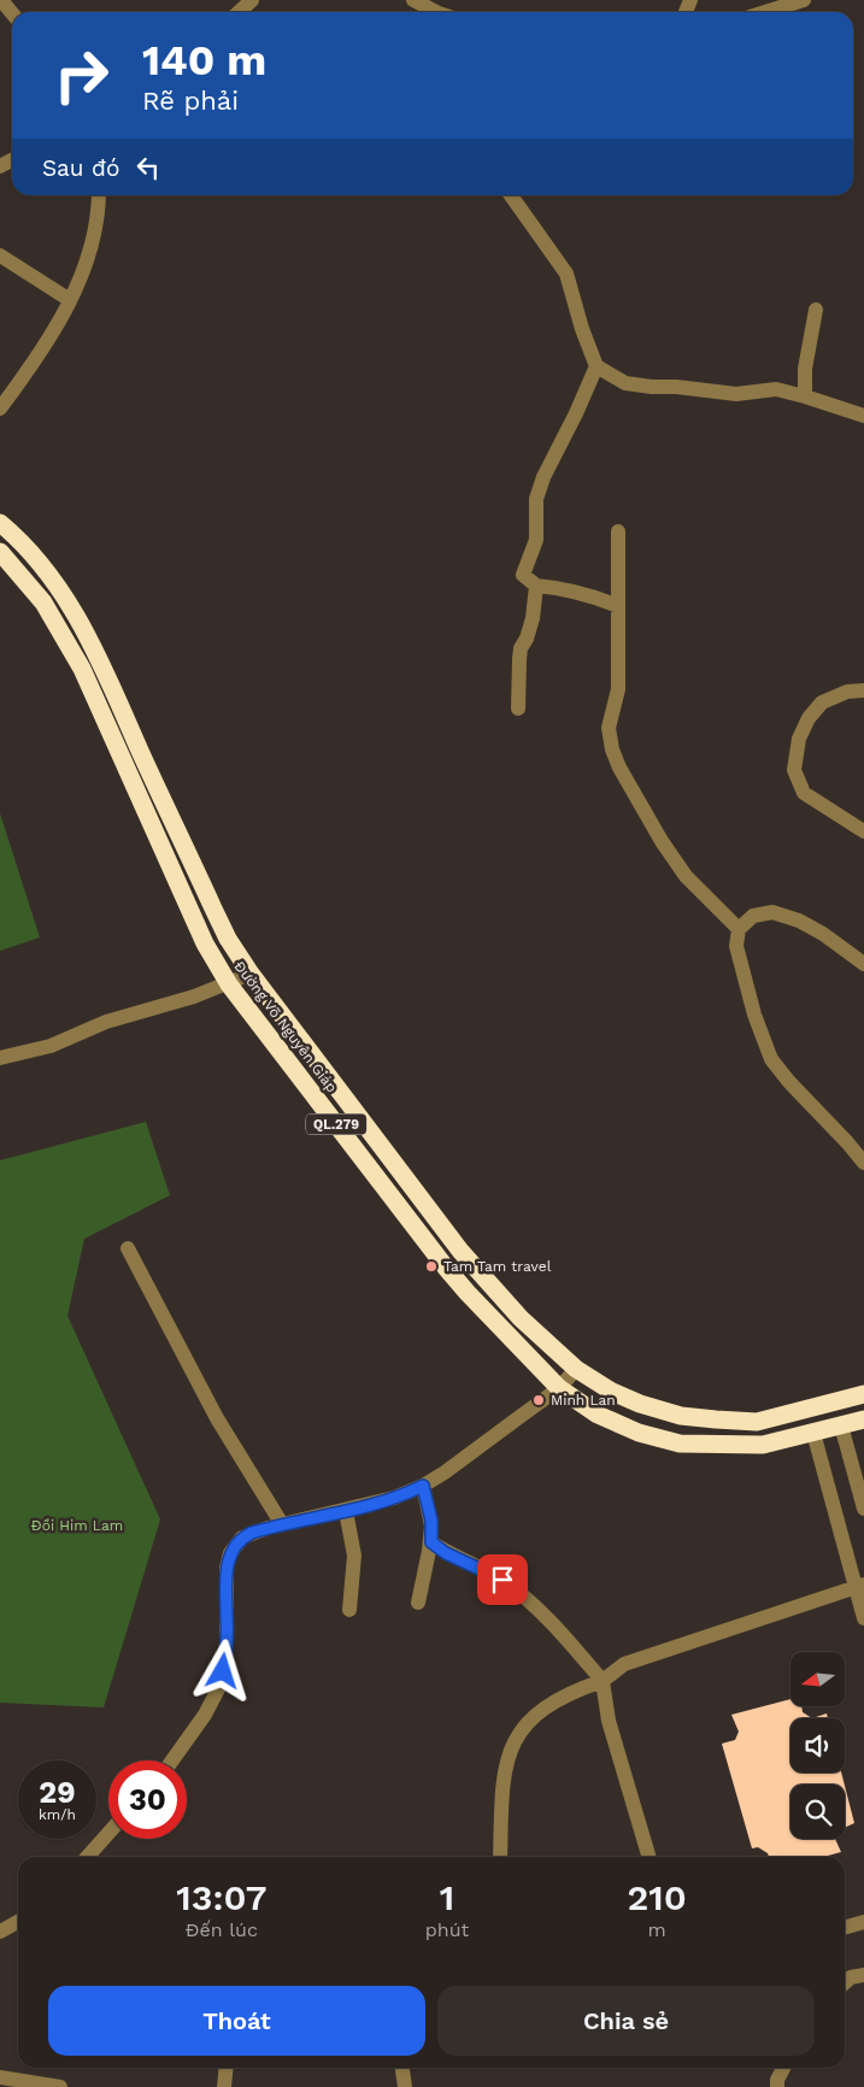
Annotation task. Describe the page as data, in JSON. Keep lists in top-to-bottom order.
{
  "streets": {
    "highway": ["Đường Võ Nguyên Giáp", "QL.279"]
  },
  "parks": ["Đồi Him Lam"],
  "places": ["Tam Tam travel", "Minh Lan"],
  "north": "left",
  "page": {
    "turn": ["140 m", "Rẽ phải"],
    "then": "Sau đó",
    "speed": "29 km/h",
    "limit": "30",
    "eta": [
      "13:07",
      "Đến lúc",
      "1",
      "phút",
      "210",
      "m"
    ],
    "buttons": ["Thoát", "Chia sẻ"]
  }
}
